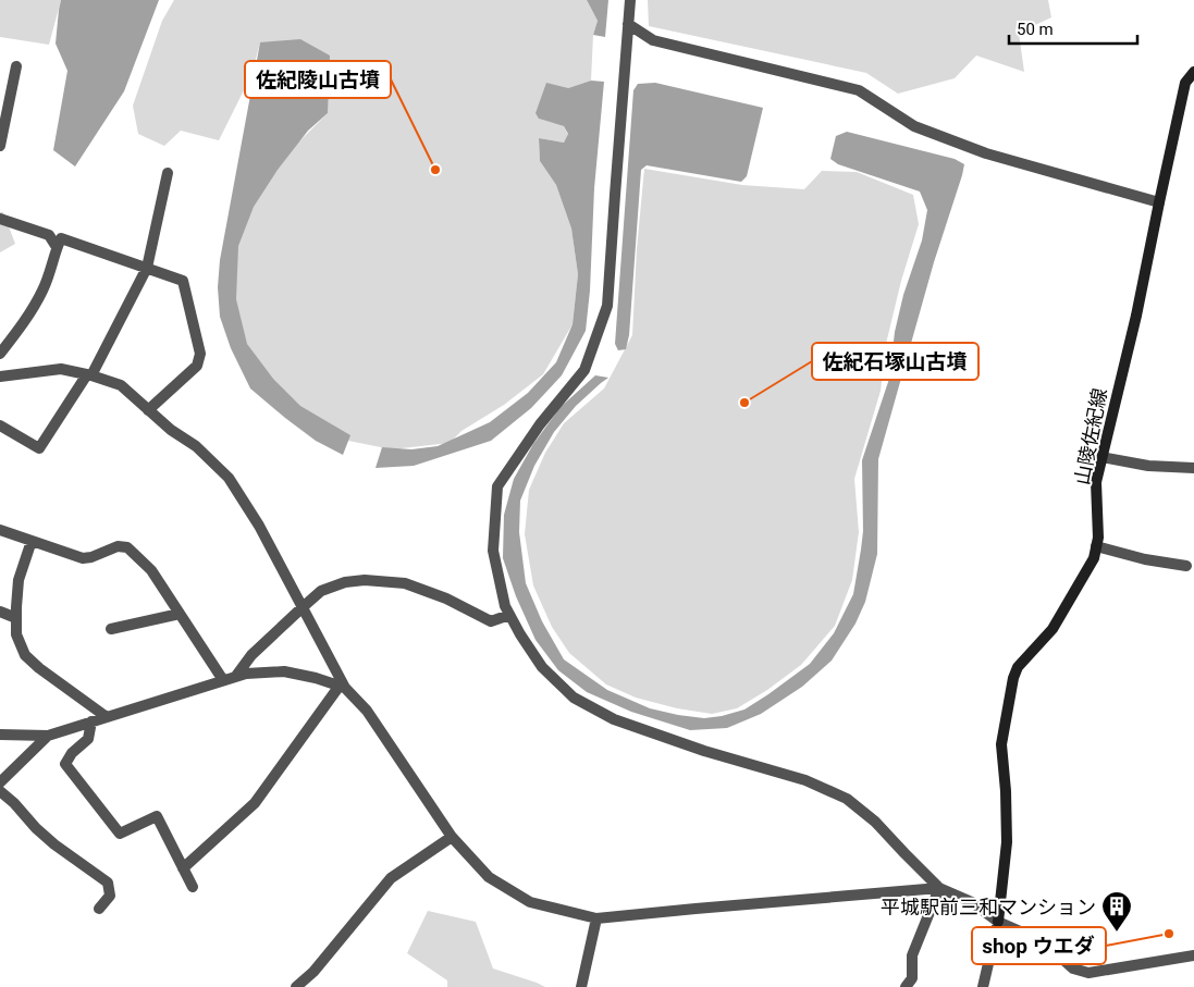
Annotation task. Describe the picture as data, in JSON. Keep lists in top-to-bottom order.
{
  "streets": {
    "main road": ["山陵佐紀線"]
  },
  "places": {
    "other": ["佐紀陵山古墳", "佐紀石塚山古墳", "shop ウエダ"],
    "building": ["平城駅前三和マンション"]
  },
  "scale_bar": "50 m"
}
